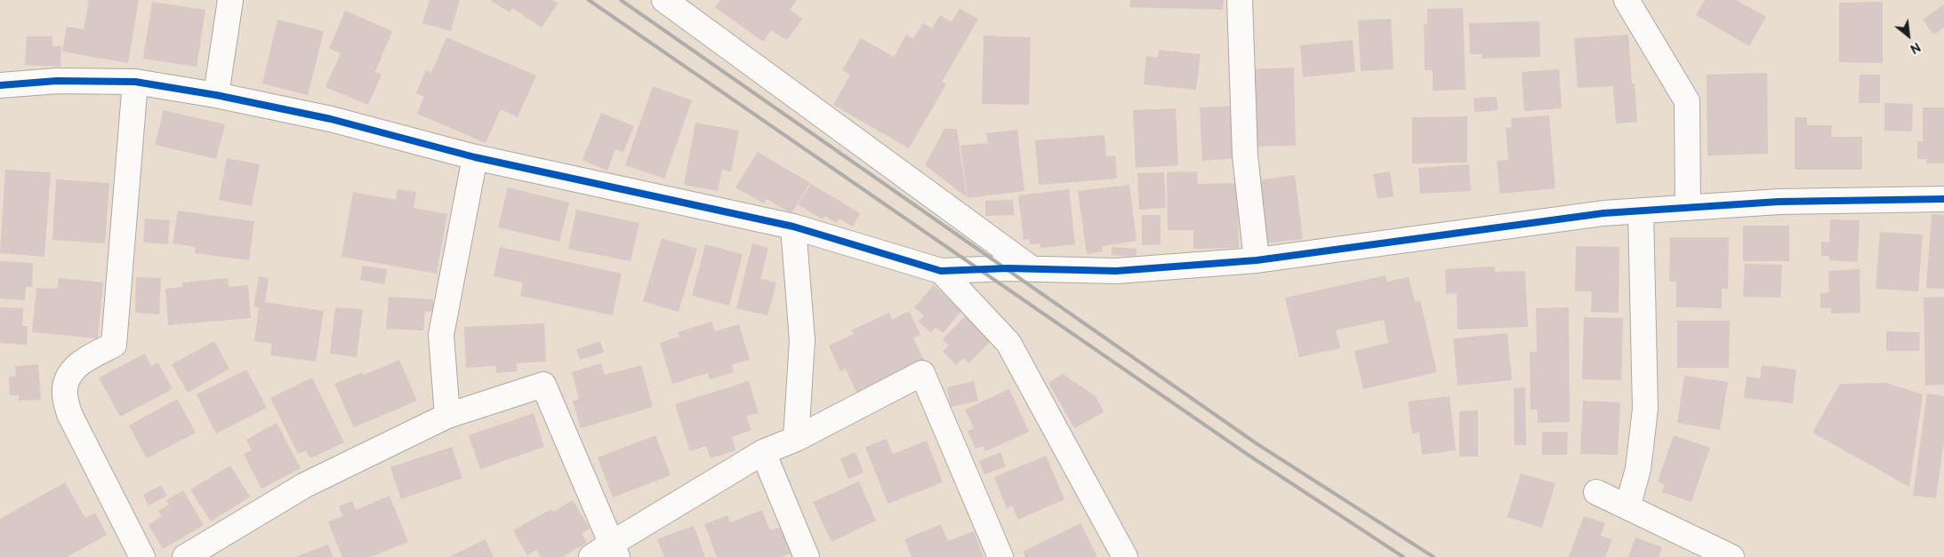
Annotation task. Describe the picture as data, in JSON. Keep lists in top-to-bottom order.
{
  "north": "bottom right"
}
